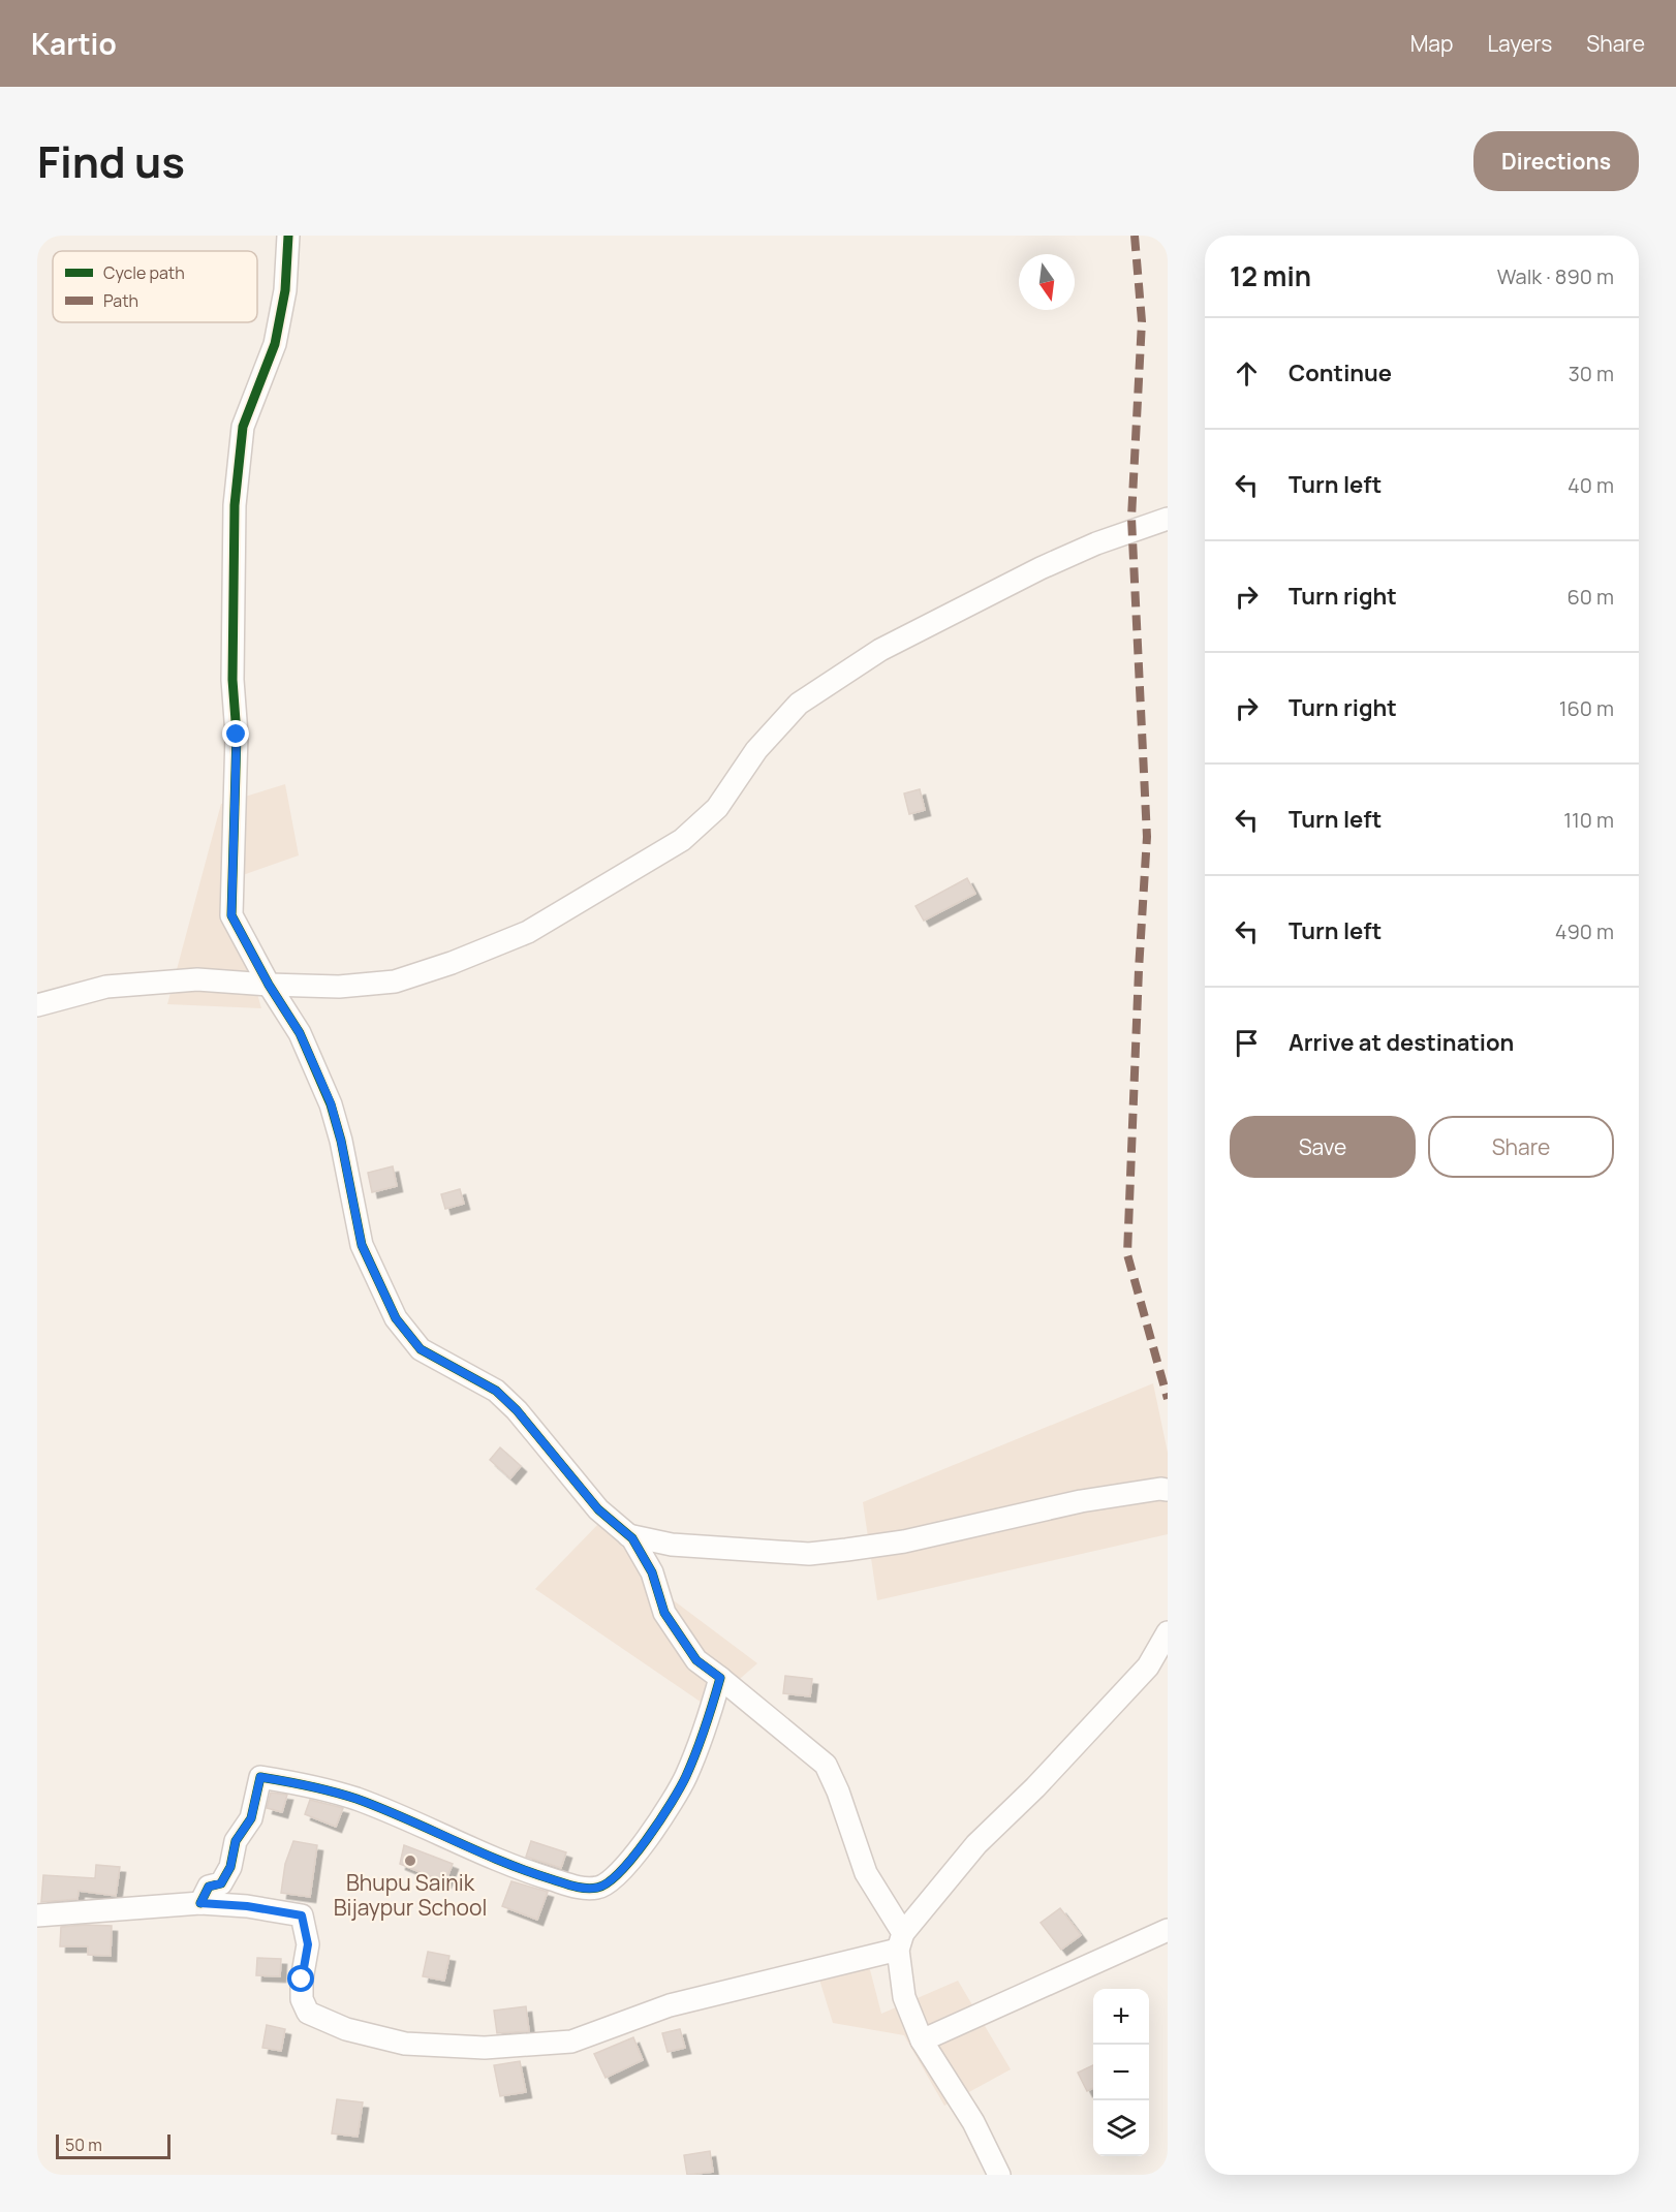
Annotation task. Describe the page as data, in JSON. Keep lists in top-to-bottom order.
{
  "places": ["Bhupu Sainik Bijaypur School"],
  "legend": ["Cycle path", "Path"],
  "scale_bar": "50 m",
  "north": "bottom",
  "page": {
    "header": "Kartio",
    "nav": ["Map", "Layers", "Share"],
    "title": "Find us",
    "buttons": [
      "Directions",
      ["Save", "Share"]
    ],
    "heading": ["12 min", "Walk · 890 m"],
    "list": [
      ["Continue", "30 m"],
      ["Turn left", "40 m"],
      ["Turn right", "60 m"],
      ["Turn right", "160 m"],
      ["Turn left", "110 m"],
      ["Turn left", "490 m"],
      "Arrive at destination"
    ],
    "map_buttons": ["+", "−"],
    "scale": "50 m"
  }
}
